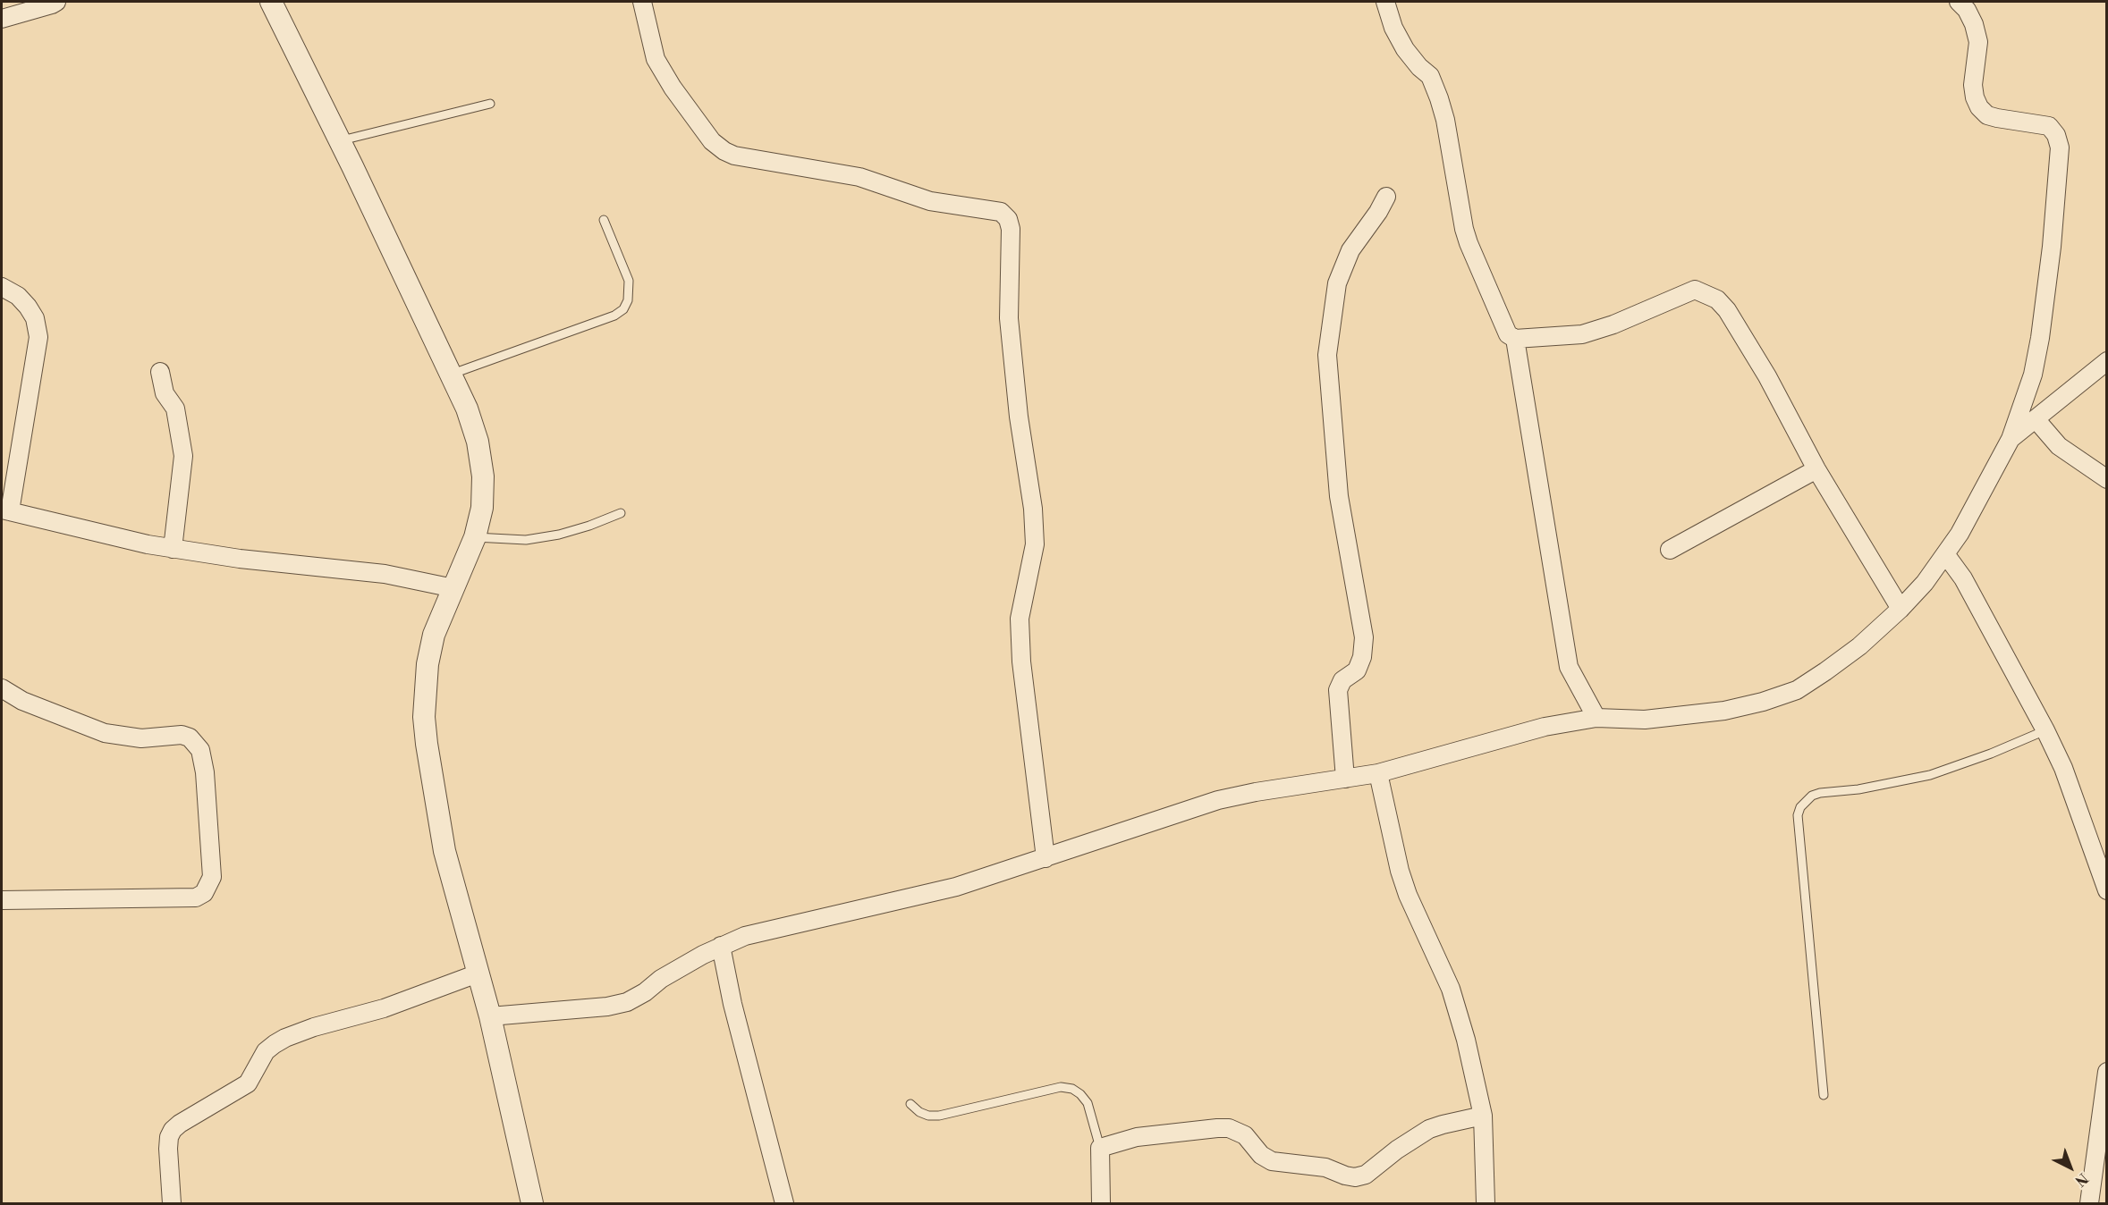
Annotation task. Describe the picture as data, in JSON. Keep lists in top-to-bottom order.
{
  "north": "bottom right"
}
